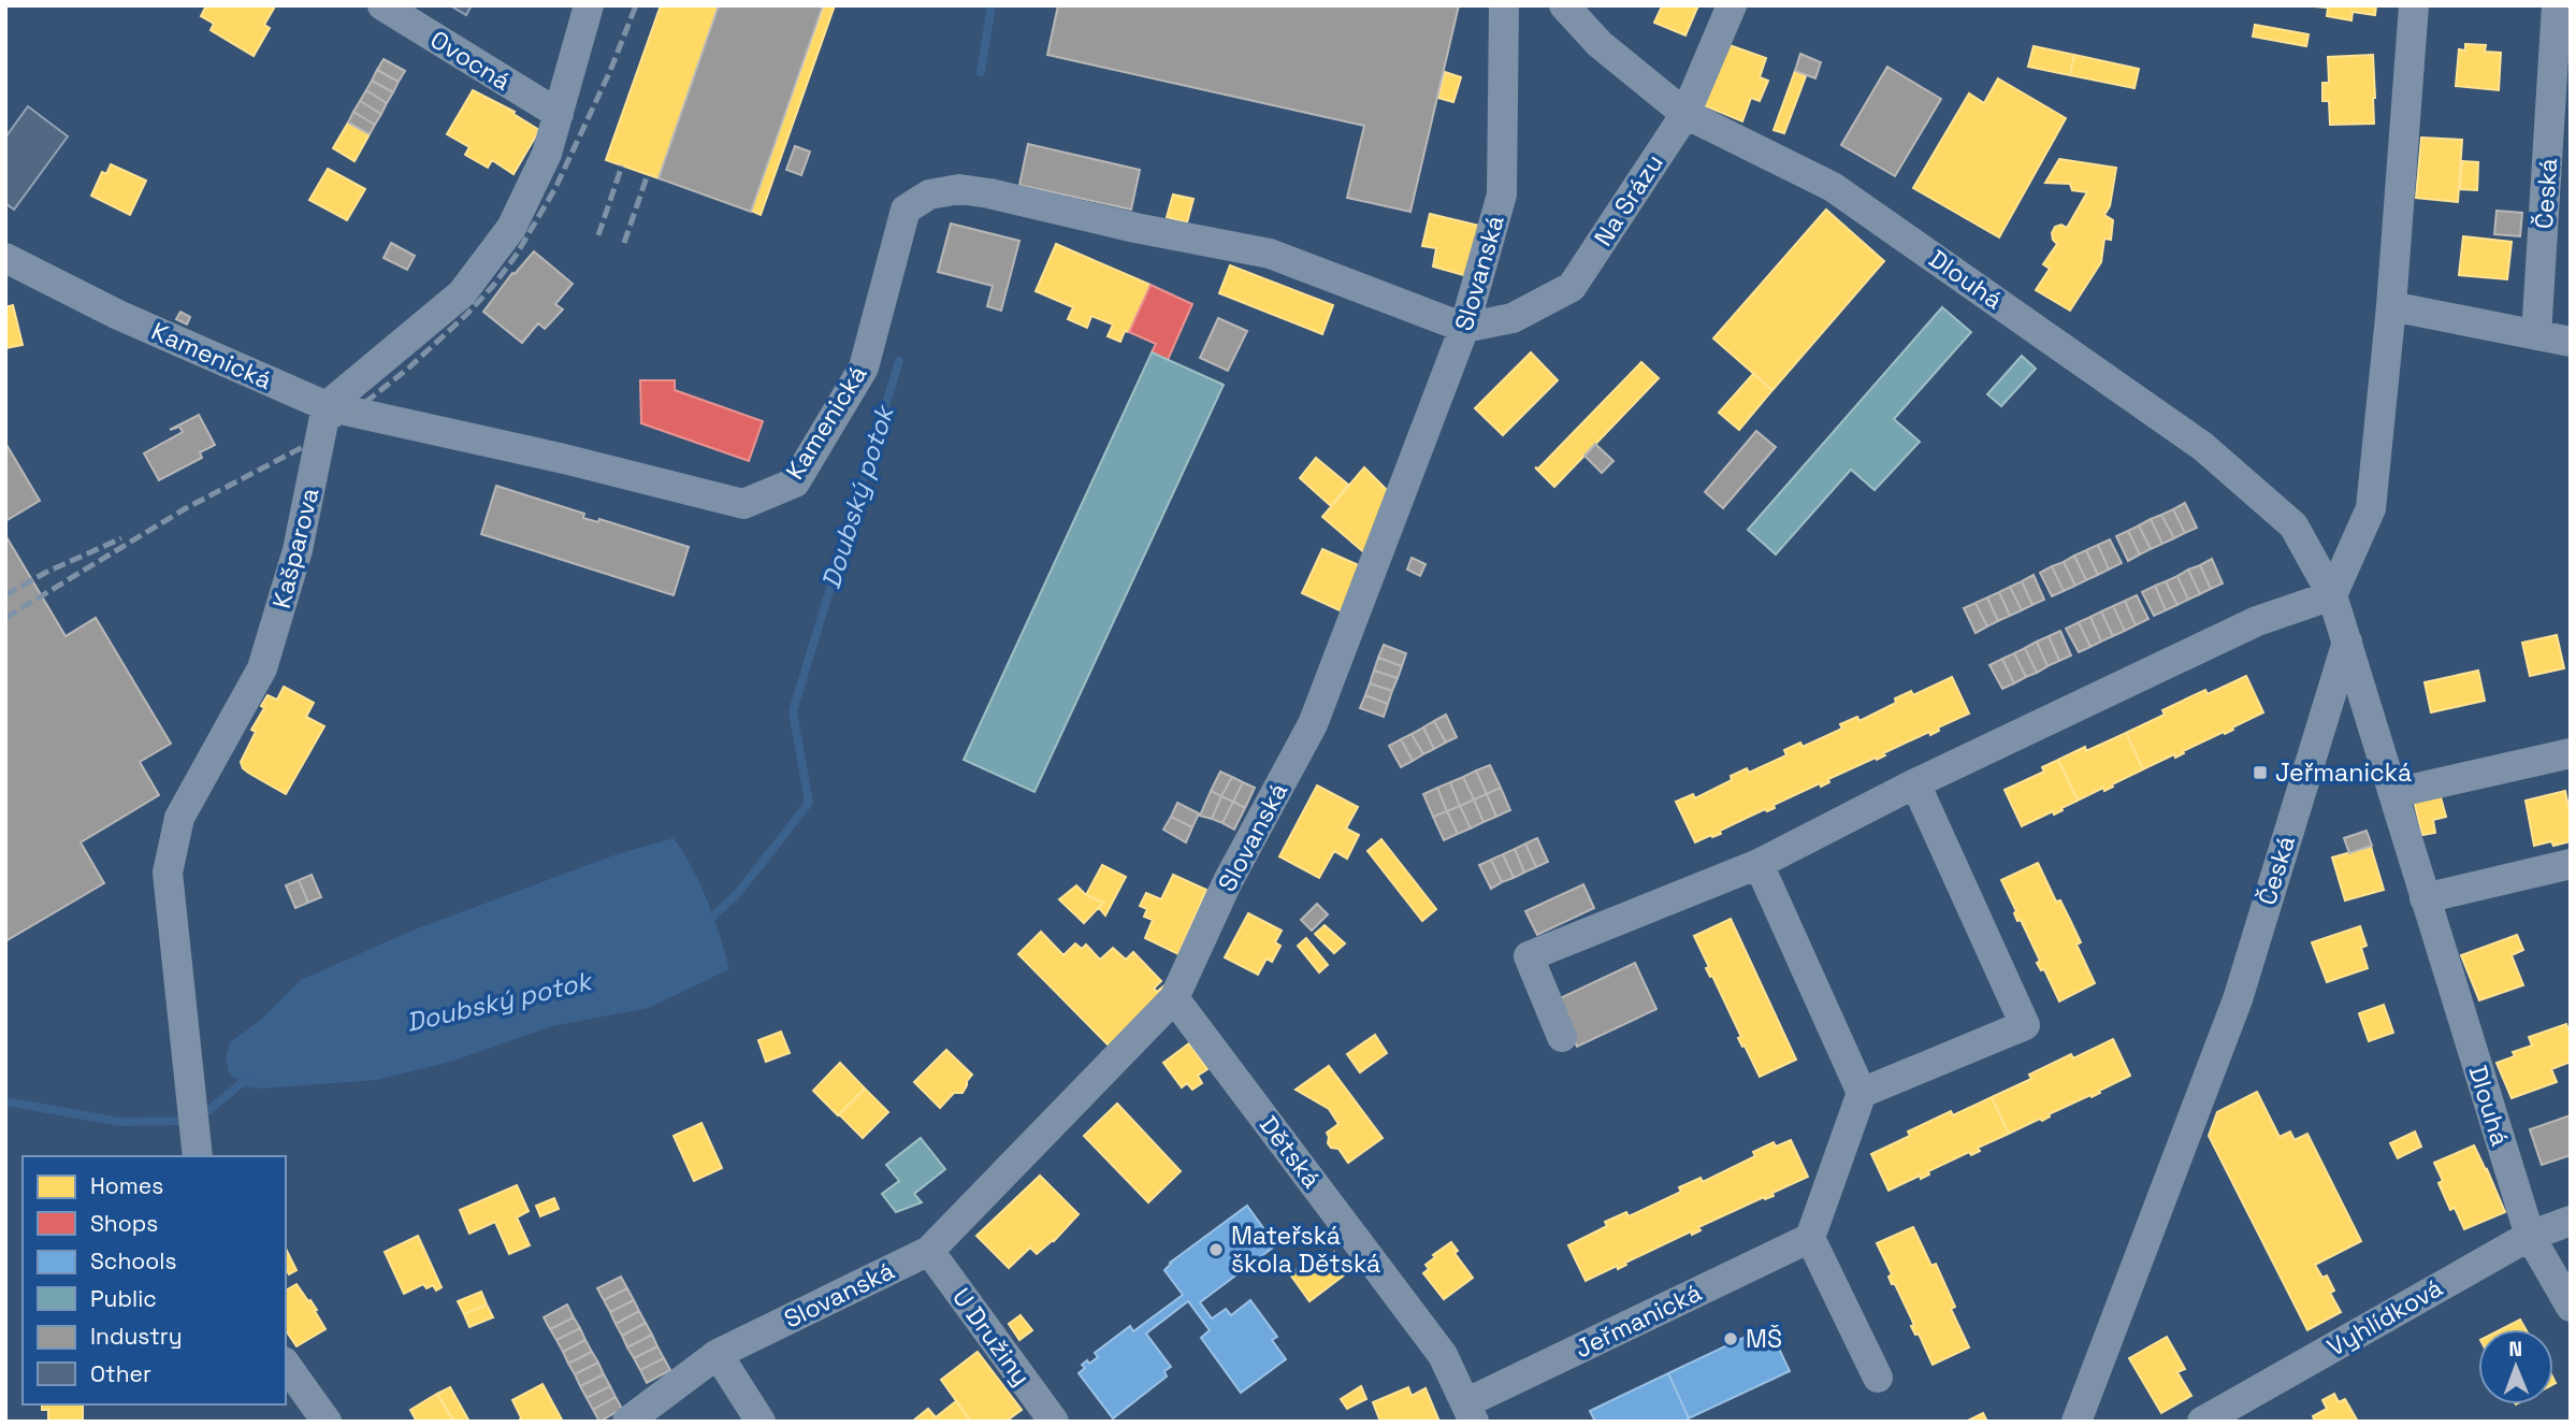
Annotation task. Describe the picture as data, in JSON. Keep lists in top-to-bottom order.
{
  "streets": {
    "street": [
      "Ovocná",
      "Česká",
      "Na Srázu",
      "Slovanská",
      "Dlouhá",
      "Kamenická",
      "Kašparova",
      "Dětská",
      "Vyhlídková",
      "Jeřmanická",
      "U Družiny"
    ]
  },
  "crossings": [
    ["Česká", "Dlouhá"],
    ["Na Srázu", "Slovanská"],
    ["Na Srázu", "Dlouhá"],
    ["Na Srázu", "Kamenická"],
    ["Slovanská", "Kamenická"],
    ["Slovanská", "Dětská"],
    ["Slovanská", "U Družiny"],
    ["Dlouhá", "Vyhlídková"],
    ["Kamenická", "Kašparova"],
    ["Dětská", "Jeřmanická"]
  ],
  "water": ["Doubský potok"],
  "places": {
    "transit": ["Jeřmanická"],
    "other": ["Mateřská škola Dětská", "MŠ"]
  },
  "legend": [
    "Homes",
    "Shops",
    "Schools",
    "Public",
    "Industry",
    "Other"
  ],
  "north": "top"
}
